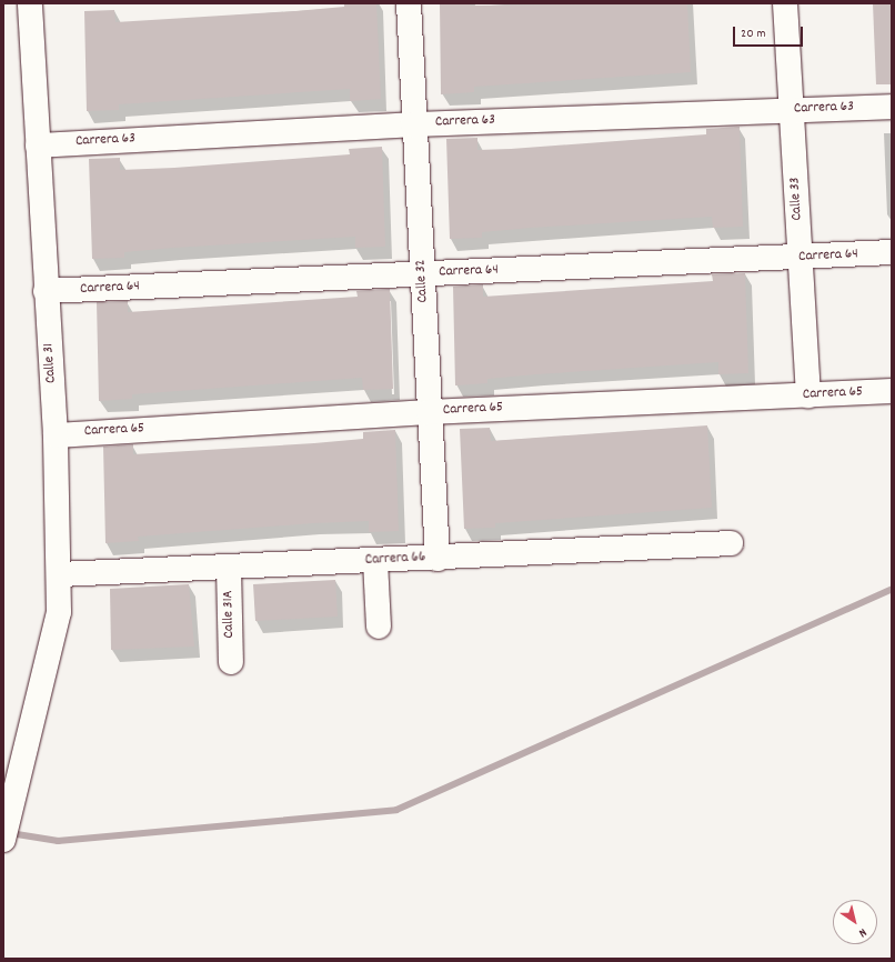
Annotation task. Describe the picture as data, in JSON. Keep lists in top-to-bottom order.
{
  "streets": {
    "street": [
      "Carrera 63",
      "Calle 33",
      "Carrera 64",
      "Calle 32",
      "Calle 31",
      "Carrera 65",
      "Carrera 66",
      "Calle 31A"
    ]
  },
  "crossings": [
    ["Carrera 63", "Calle 33"],
    ["Carrera 63", "Calle 32"],
    ["Carrera 63", "Calle 31"],
    ["Calle 33", "Carrera 64"],
    ["Calle 33", "Carrera 65"],
    ["Carrera 64", "Calle 32"],
    ["Carrera 64", "Calle 31"],
    ["Calle 32", "Carrera 65"],
    ["Calle 32", "Carrera 66"],
    ["Calle 31", "Carrera 65"],
    ["Calle 31", "Carrera 66"],
    ["Carrera 66", "Calle 31A"]
  ],
  "scale_bar": "20 m",
  "north": "bottom right"
}
